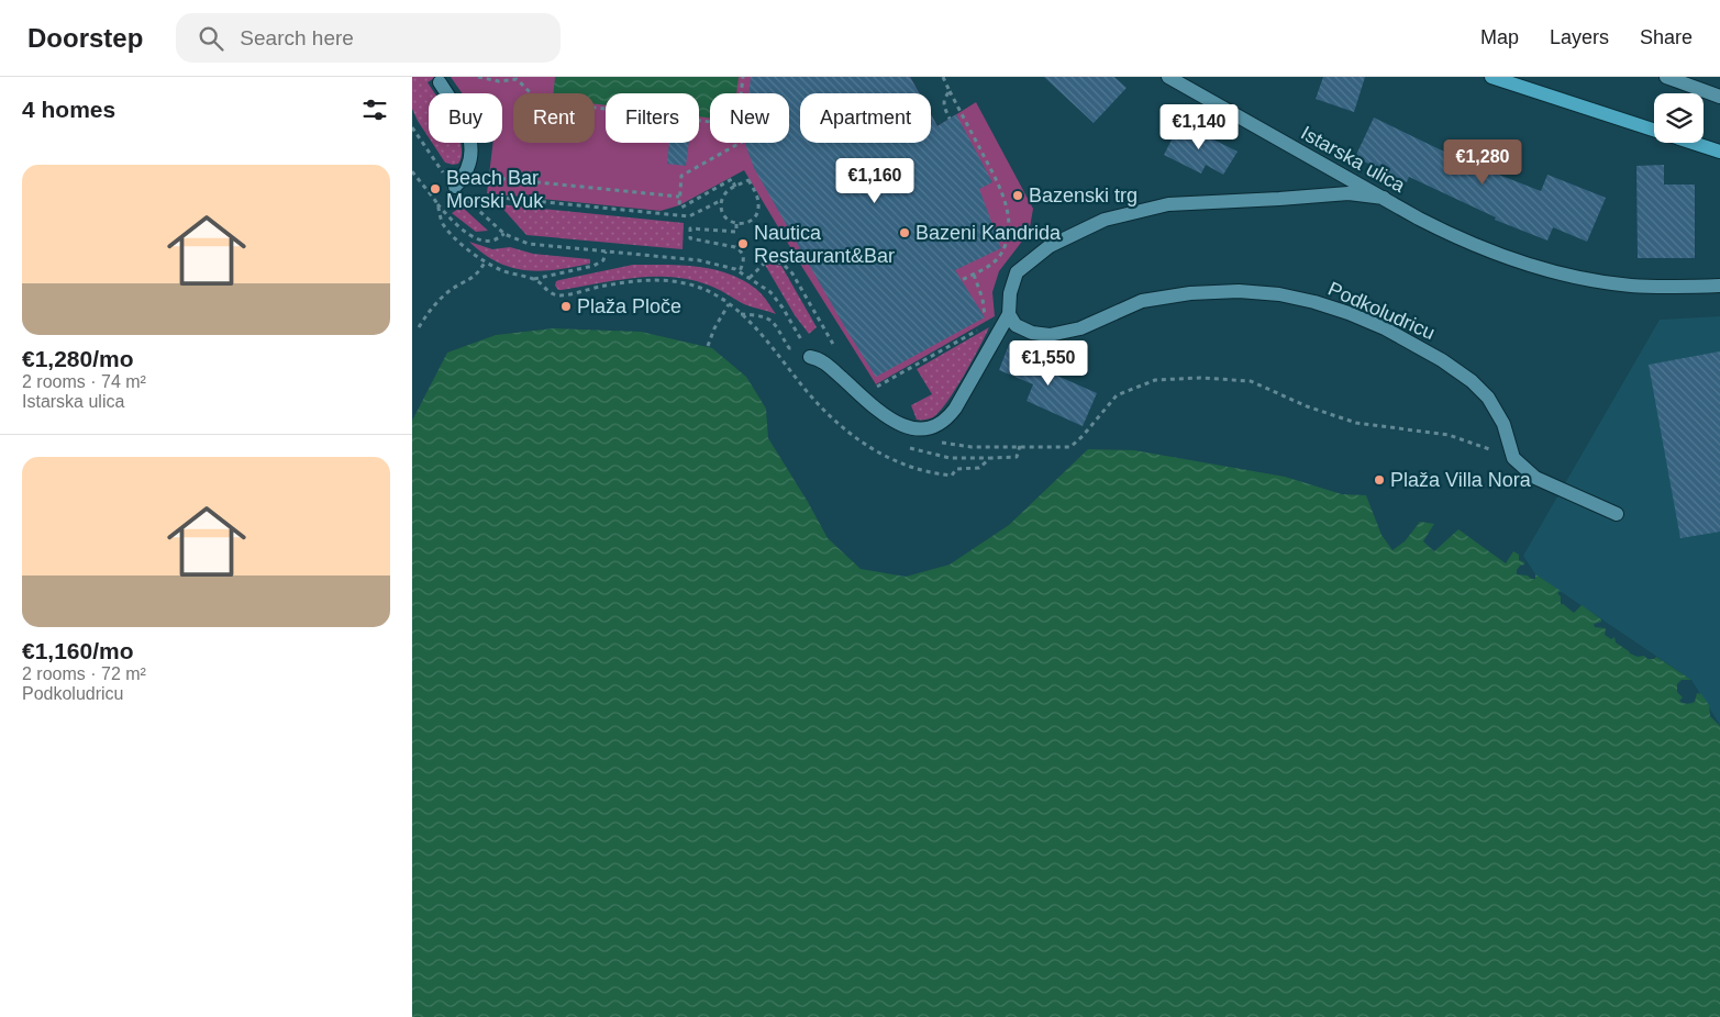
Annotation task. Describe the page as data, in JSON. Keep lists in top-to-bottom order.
{
  "streets": {
    "street": ["Istarska ulica", "Podkoludricu"]
  },
  "places": [
    "Beach Bar Morski Vuk",
    "Bazenski trg",
    "Bazeni Kandrida",
    "Nautica Restaurant&Bar",
    "Plaža Ploče",
    "Plaža Villa Nora"
  ],
  "page": {
    "header": "Doorstep",
    "search": "Search here",
    "nav": ["Map", "Layers", "Share"],
    "heading": "4 homes",
    "chip": [
      "Buy",
      "Rent",
      "Filters",
      "New",
      "Apartment"
    ],
    "price": [
      "€1,140",
      "€1,280",
      "€1,160",
      "€1,550"
    ],
    "list": [
      {
        "name": "€1,280/mo",
        "note": "2 rooms · 74 m² · Istarska ulica"
      },
      {
        "name": "€1,160/mo",
        "note": "2 rooms · 72 m² · Podkoludricu"
      }
    ]
  }
}
